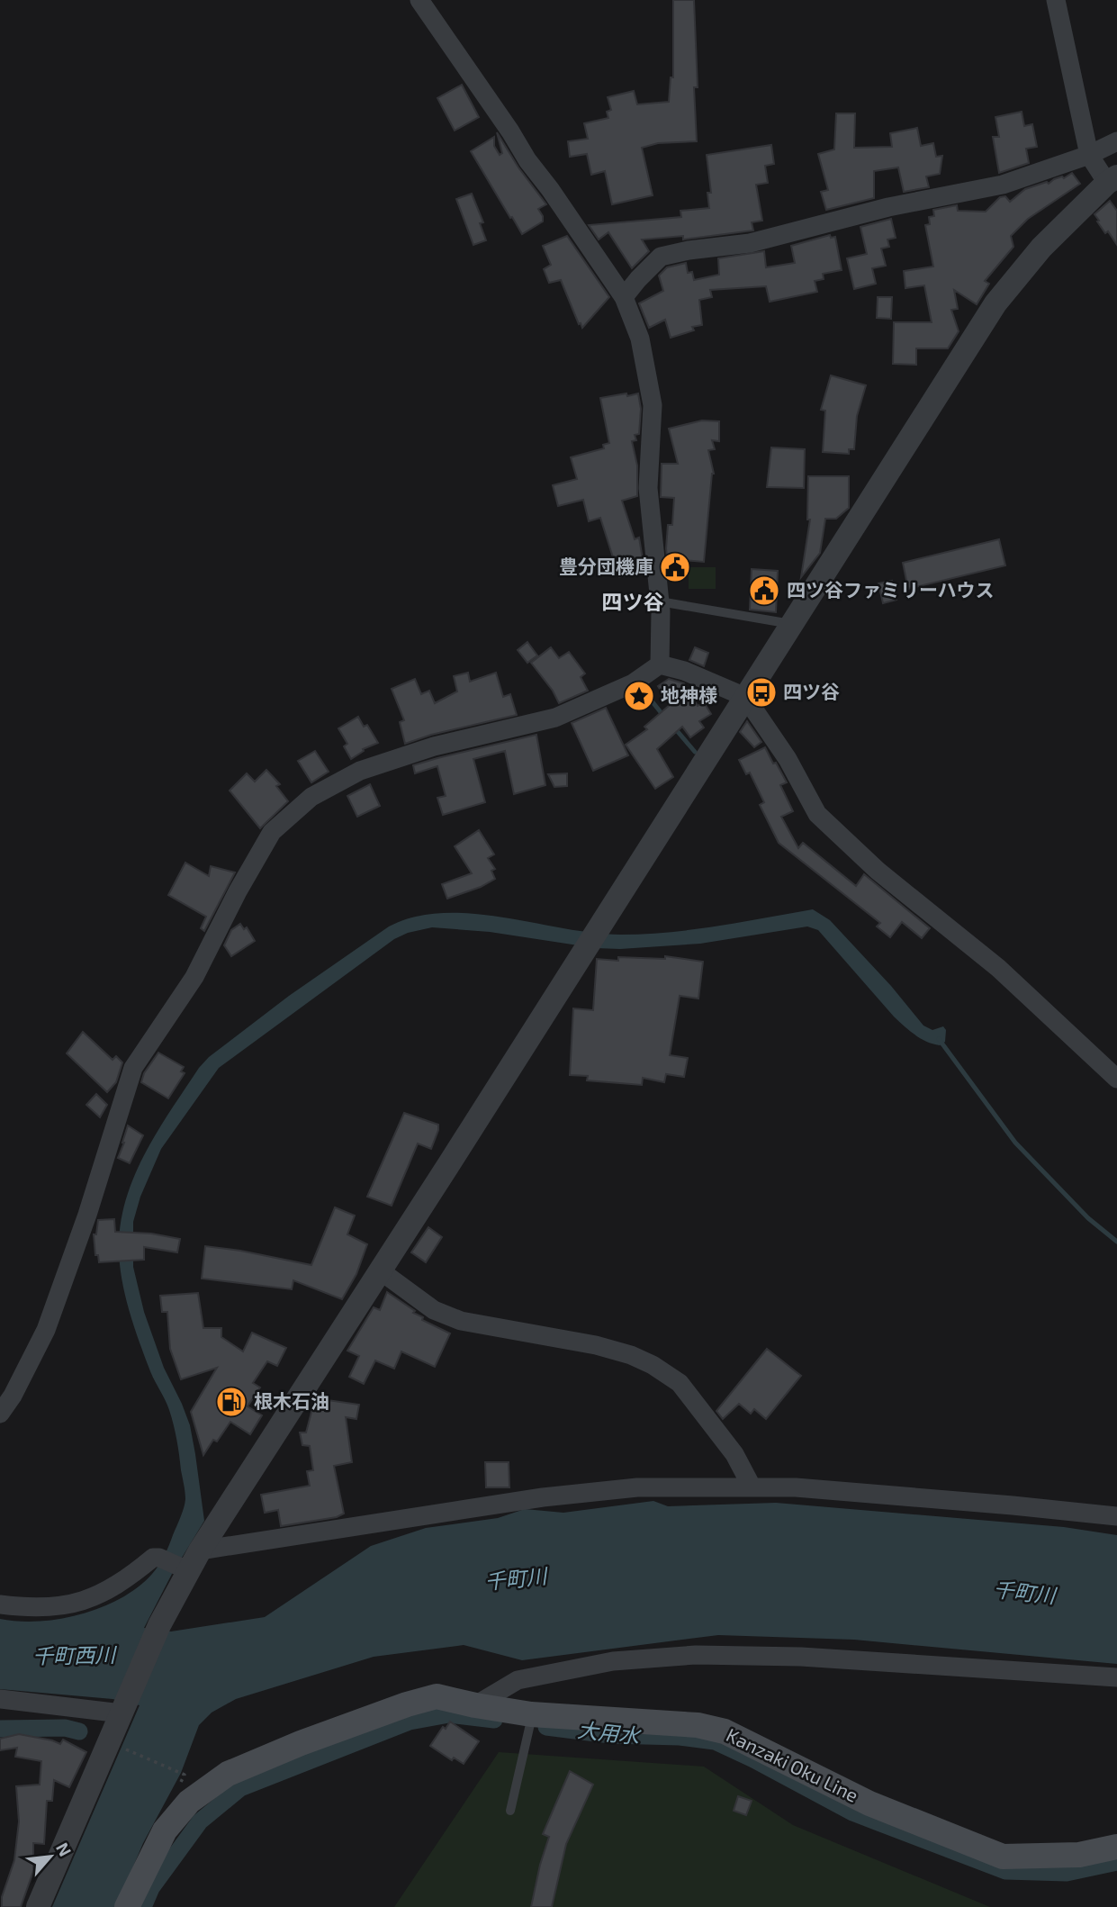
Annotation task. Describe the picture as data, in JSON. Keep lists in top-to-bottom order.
{
  "streets": {
    "main road": ["Kanzaki Oku Line"]
  },
  "districts": ["四ツ谷"],
  "water": ["千町川", "千町西川", "大用水"],
  "places": {
    "public building": ["豊分団機庫", "四ツ谷ファミリーハウス"],
    "bus stop": ["四ツ谷"],
    "place": ["地神様"],
    "fuel station": ["根木石油"]
  },
  "north": "top right"
}
